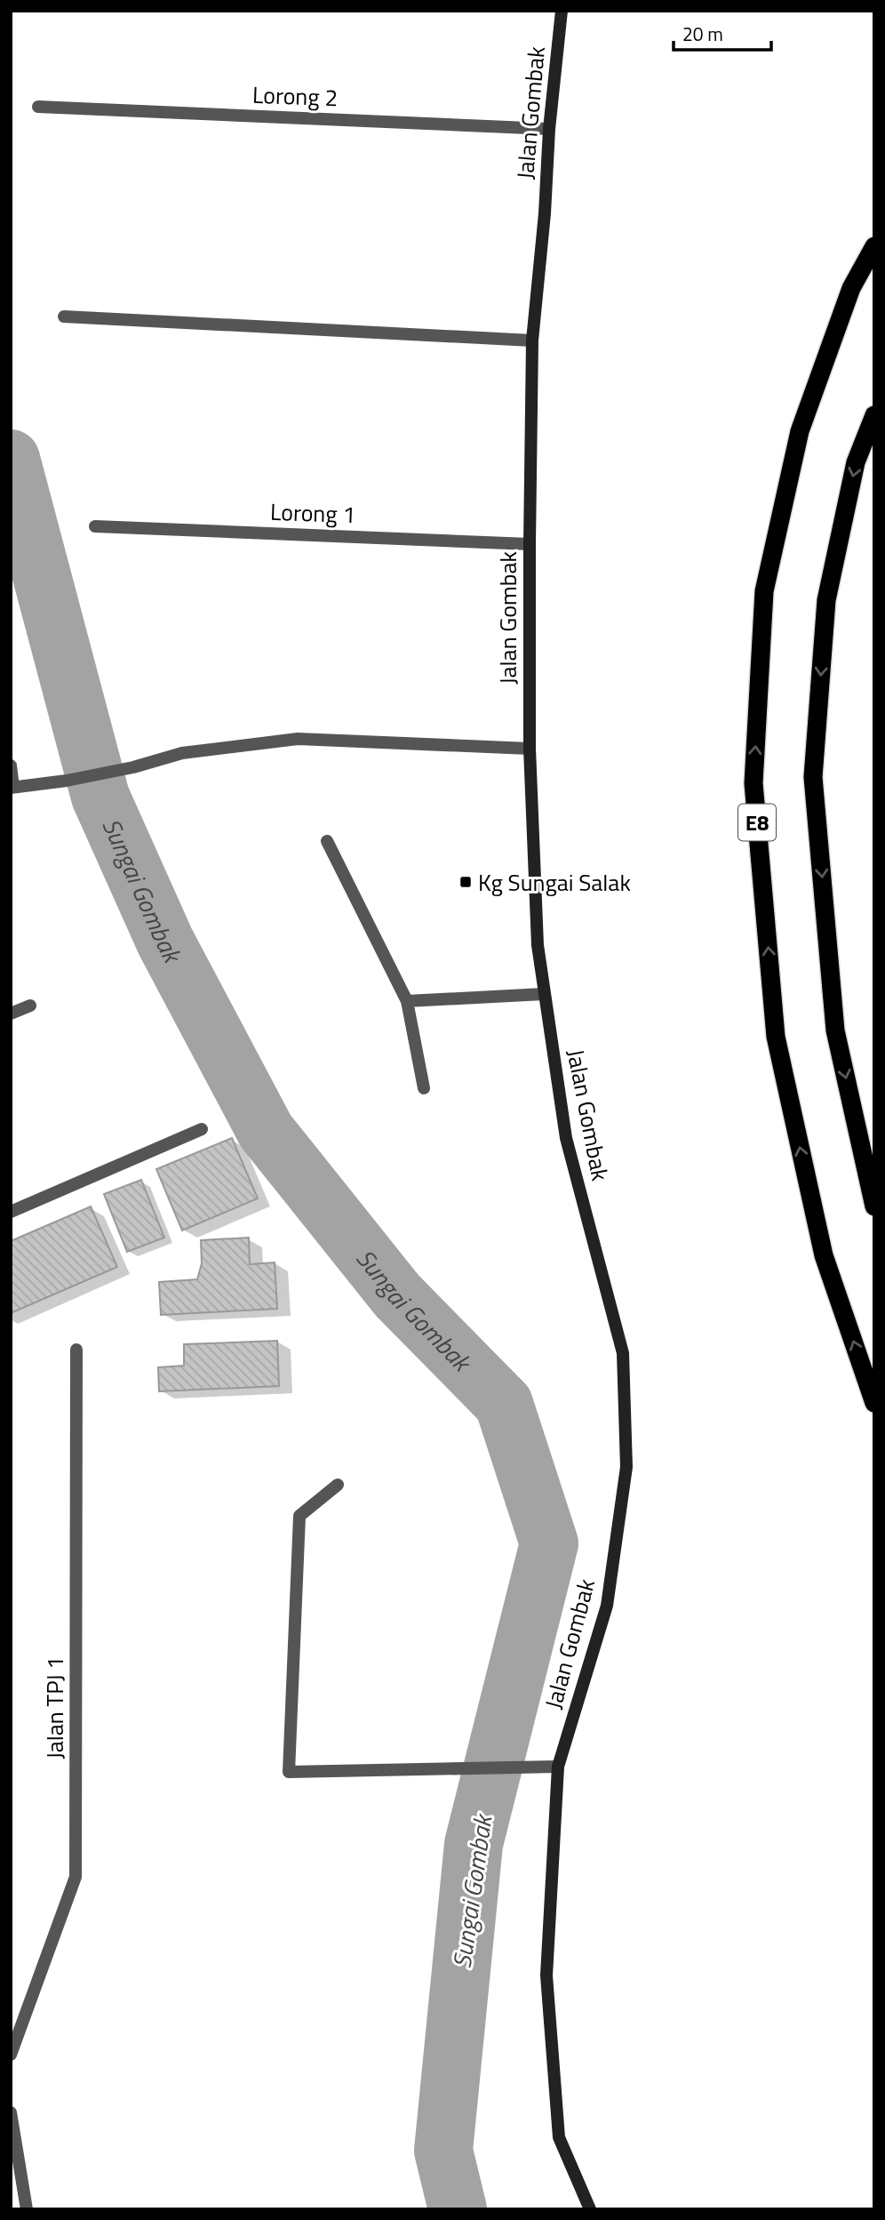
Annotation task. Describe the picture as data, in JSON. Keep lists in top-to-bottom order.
{
  "streets": {
    "highway": ["E8"],
    "main road": ["Jalan Gombak"],
    "street": ["Lorong 2", "Lorong 1", "Jalan TPJ 1"]
  },
  "crossings": [
    ["Lorong 2", "Jalan Gombak"],
    ["Jalan Gombak", "Lorong 1"]
  ],
  "water": ["Sungai Gombak"],
  "places": {
    "transit": ["Kg Sungai Salak"]
  },
  "scale_bar": "20 m"
}
